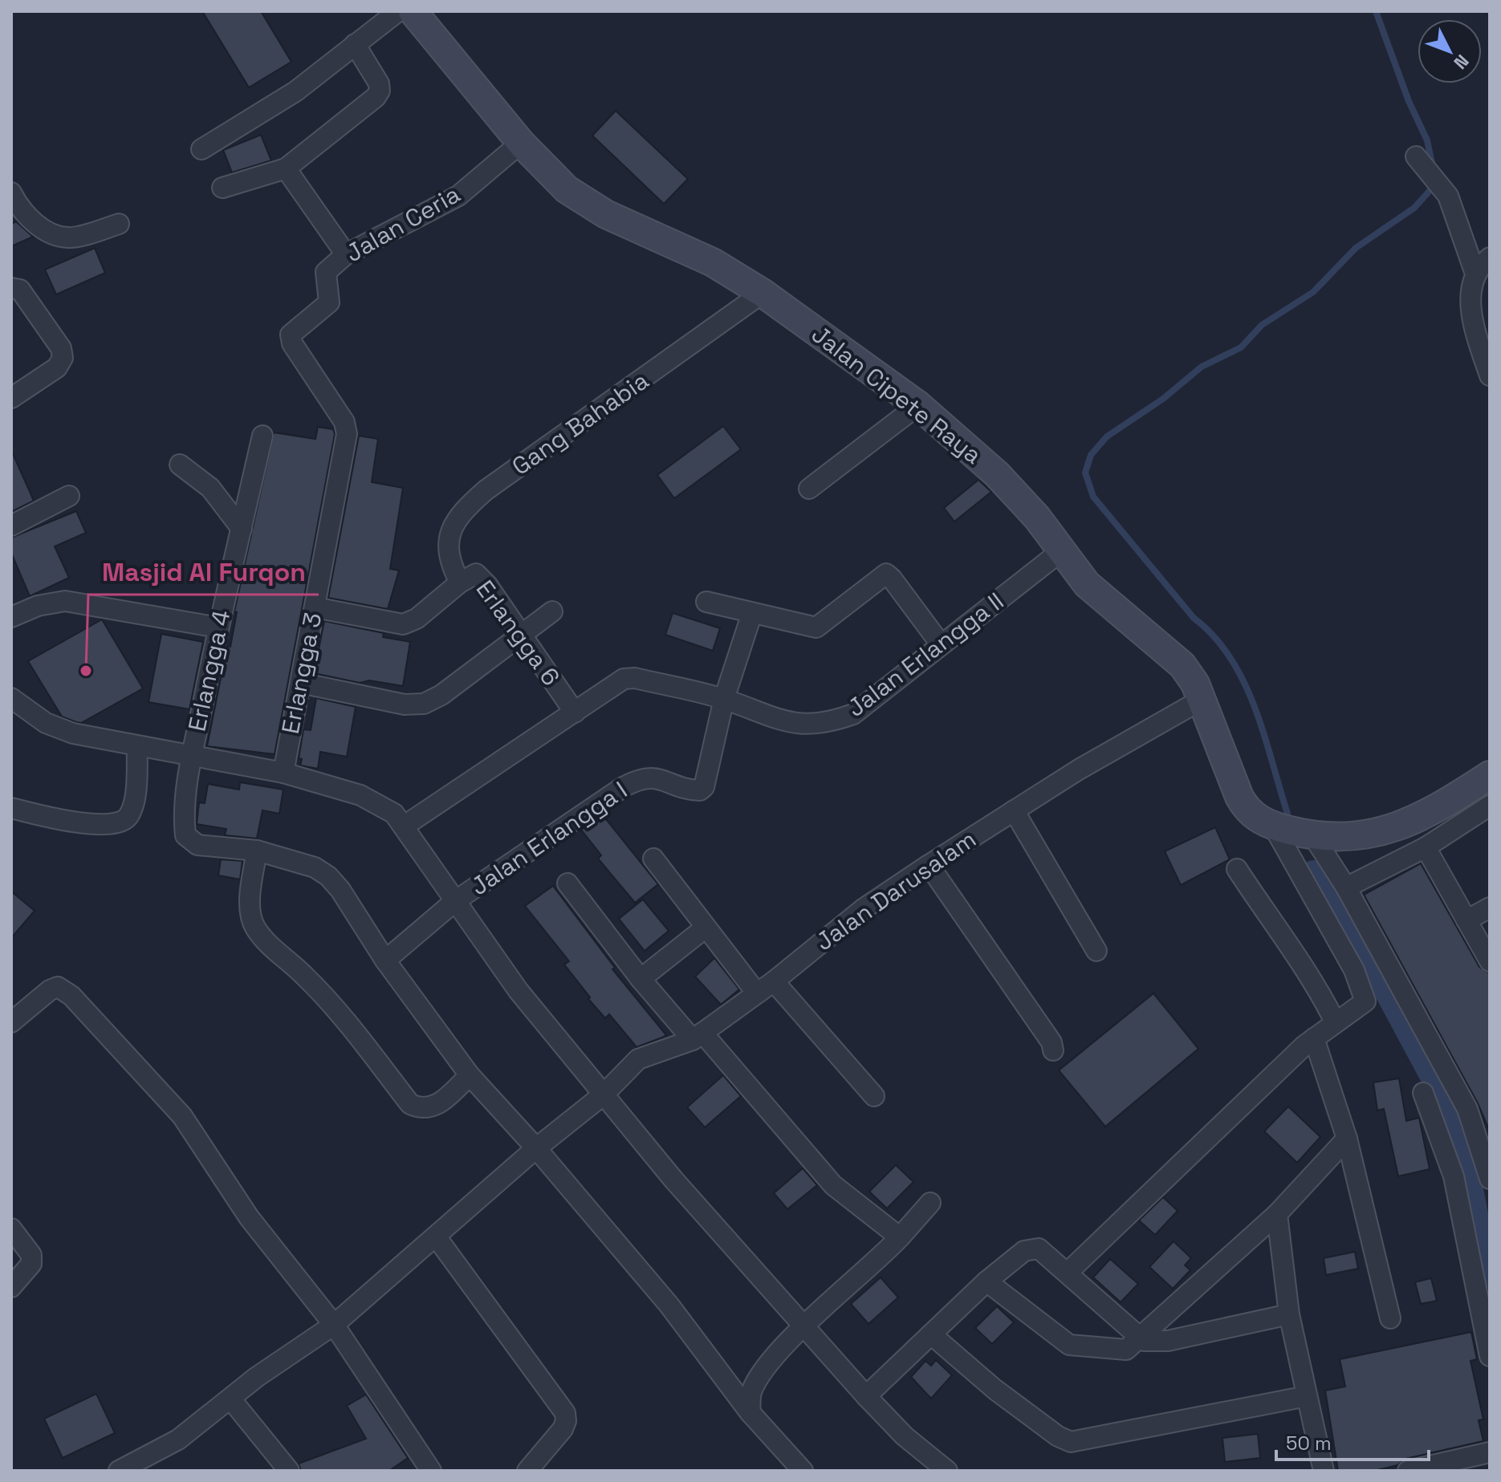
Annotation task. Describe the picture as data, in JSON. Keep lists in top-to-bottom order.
{
  "streets": {
    "main road": ["Jalan Cipete Raya"],
    "street": [
      "Jalan Ceria",
      "Gang Bahabia",
      "Erlangga 6",
      "Jalan Erlangga II",
      "Erlangga 4",
      "Erlangga 3",
      "Jalan Erlangga I",
      "Jalan Darusalam"
    ]
  },
  "crossings": [
    ["Jalan Ceria", "Jalan Cipete Raya"],
    ["Jalan Ceria", "Erlangga 3"],
    ["Jalan Cipete Raya", "Gang Bahabia"],
    ["Jalan Cipete Raya", "Jalan Erlangga II"],
    ["Jalan Cipete Raya", "Jalan Darusalam"],
    ["Gang Bahabia", "Erlangga 6"],
    ["Erlangga 6", "Jalan Erlangga II"],
    ["Erlangga 6", "Erlangga 3"],
    ["Jalan Erlangga II", "Jalan Erlangga I"]
  ],
  "places": ["Masjid Al Furqon"],
  "scale_bar": "50 m",
  "north": "bottom right"
}
